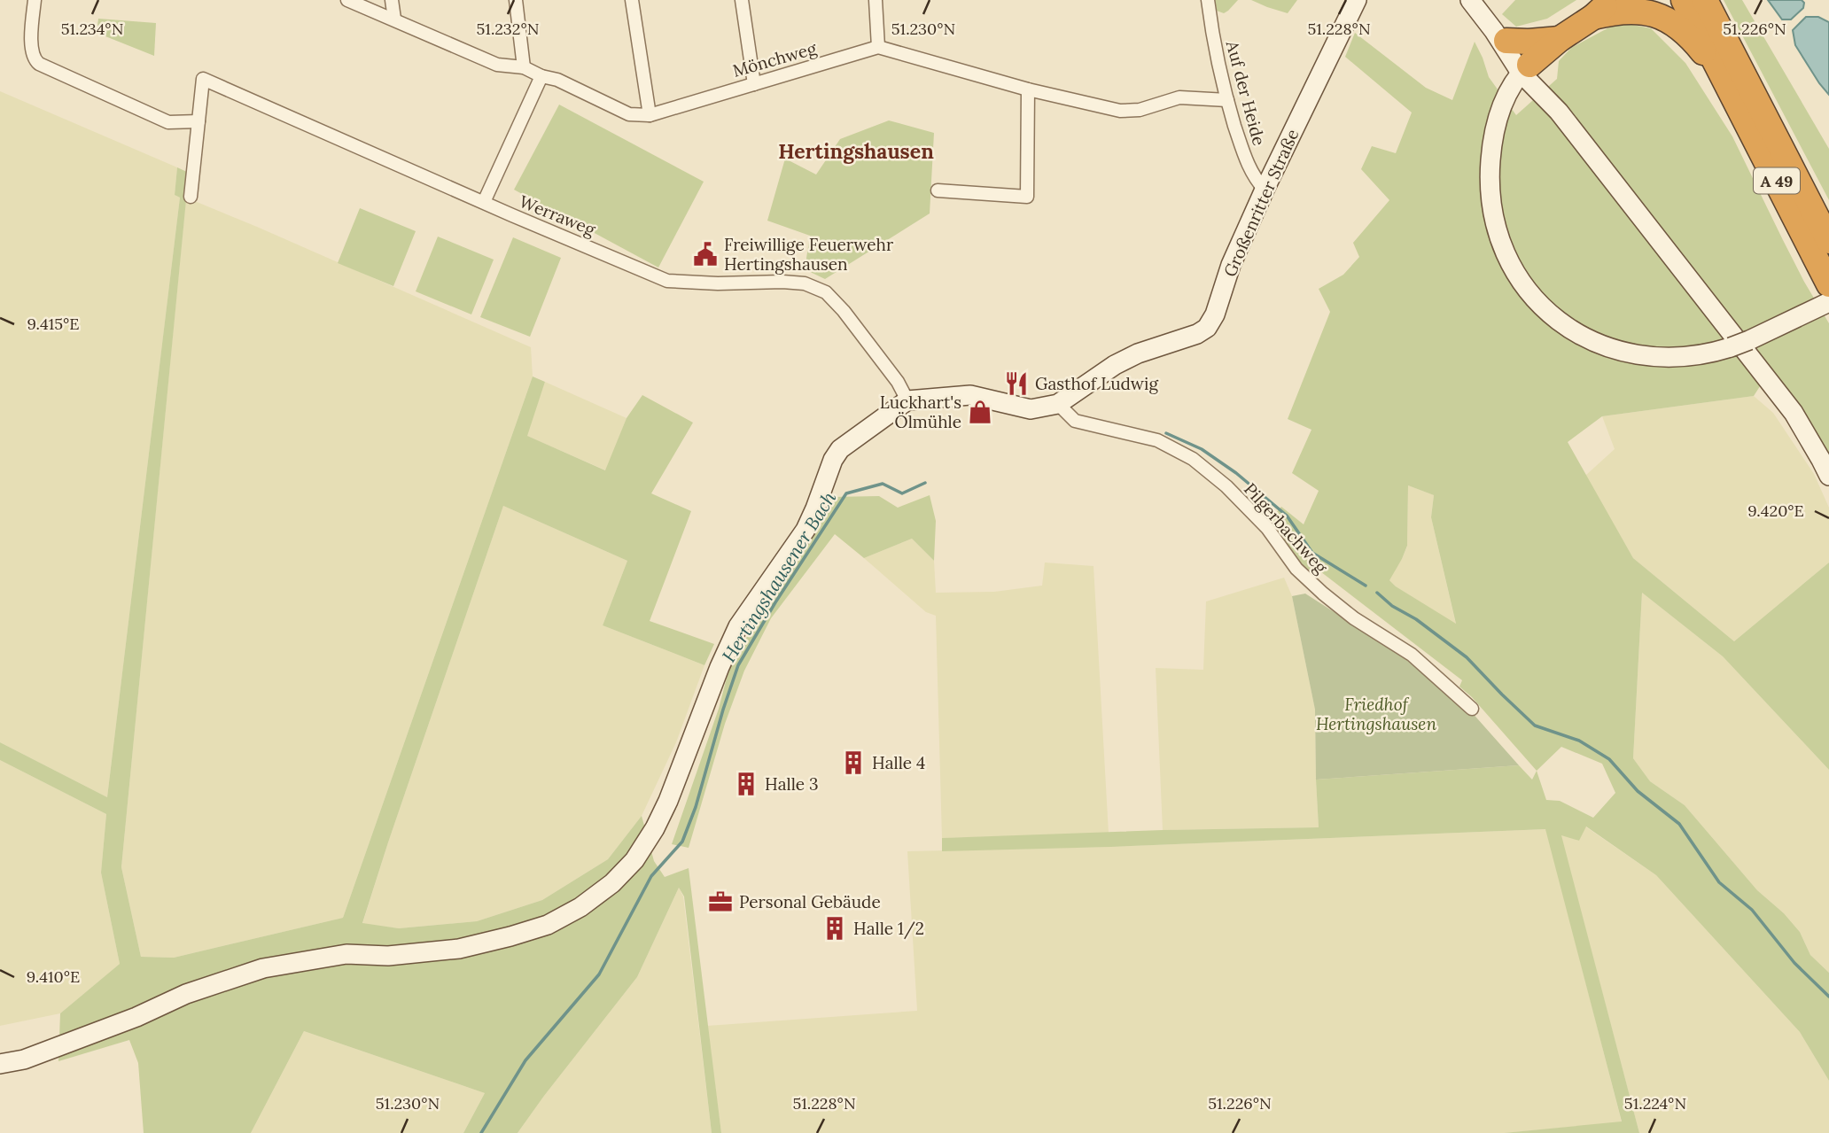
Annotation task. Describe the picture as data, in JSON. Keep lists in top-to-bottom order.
{
  "streets": {
    "highway": ["A 49"],
    "street": [
      "Mönchweg",
      "Auf der Heide",
      "Großenritter Straße",
      "Werraweg",
      "Pilgerbachweg"
    ]
  },
  "crossings": [
    ["Auf der Heide", "Großenritter Straße"],
    ["Großenritter Straße", "Werraweg"],
    ["Großenritter Straße", "Pilgerbachweg"]
  ],
  "districts": ["Hertingshausen"],
  "water": ["Hertingshausener Bach"],
  "parks": ["Friedhof Hertingshausen"],
  "places": {
    "public building": ["Freiwillige Feuerwehr Hertingshausen"],
    "restaurant": ["Gasthof Ludwig"],
    "shop": ["Luckhart's Ölmühle"],
    "building": ["Halle 4", "Halle 3", "Halle 1/2"],
    "office": ["Personal Gebäude"]
  },
  "coordinates": [
    "51.234°N",
    "51.232°N",
    "51.230°N",
    "51.228°N",
    "51.226°N",
    "9.415°E",
    "9.420°E",
    "9.410°E",
    "51.224°N"
  ]
}
